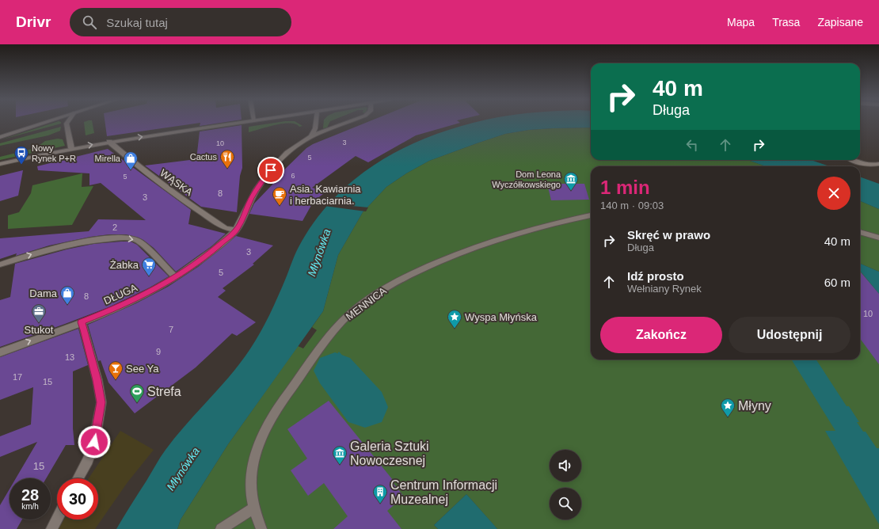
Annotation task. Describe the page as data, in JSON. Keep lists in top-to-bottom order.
{
  "streets": {
    "street": ["WĄSKA", "DŁUGA", "MENNICA"]
  },
  "crossings": [
    ["WĄSKA", "DŁUGA"]
  ],
  "water": ["Młynówka"],
  "places": {
    "bus stop": ["Nowy Rynek P+R"],
    "restaurant": ["Cactus"],
    "shop": ["Mirella", "Dama"],
    "museum": ["Dom Leona Wyczółkowskiego", "Galeria Sztuki Nowoczesnej"],
    "cafe": ["Asia. Kawiarnia i herbaciarnia."],
    "supermarket": ["Żabka"],
    "office": ["Stukot"],
    "place": ["Wyspa Młyńska", "Młyny"],
    "bar": ["See Ya"],
    "sports": ["Strefa"],
    "building": ["Centrum Informacji Muzealnej"]
  },
  "house_numbers": [
    "3",
    "10",
    "5",
    "6",
    "5",
    "8",
    "3",
    "2",
    "3",
    "5",
    "8",
    "10",
    "7",
    "9",
    "13",
    "17",
    "15",
    "15"
  ],
  "page": {
    "header": "Drivr",
    "search": "Szukaj tutaj",
    "nav": ["Mapa", "Trasa", "Zapisane"],
    "turn": ["40 m", "Długa"],
    "heading": ["1 min", "140 m · 09:03"],
    "list": [
      {
        "name": "Skręć w prawo",
        "note": "Długa",
        "value": "40 m"
      },
      {
        "name": "Idź prosto",
        "note": "Wełniany Rynek",
        "value": "60 m"
      }
    ],
    "buttons": ["Zakończ", "Udostępnij"],
    "speed": "28 km/h",
    "limit": "30"
  }
}
